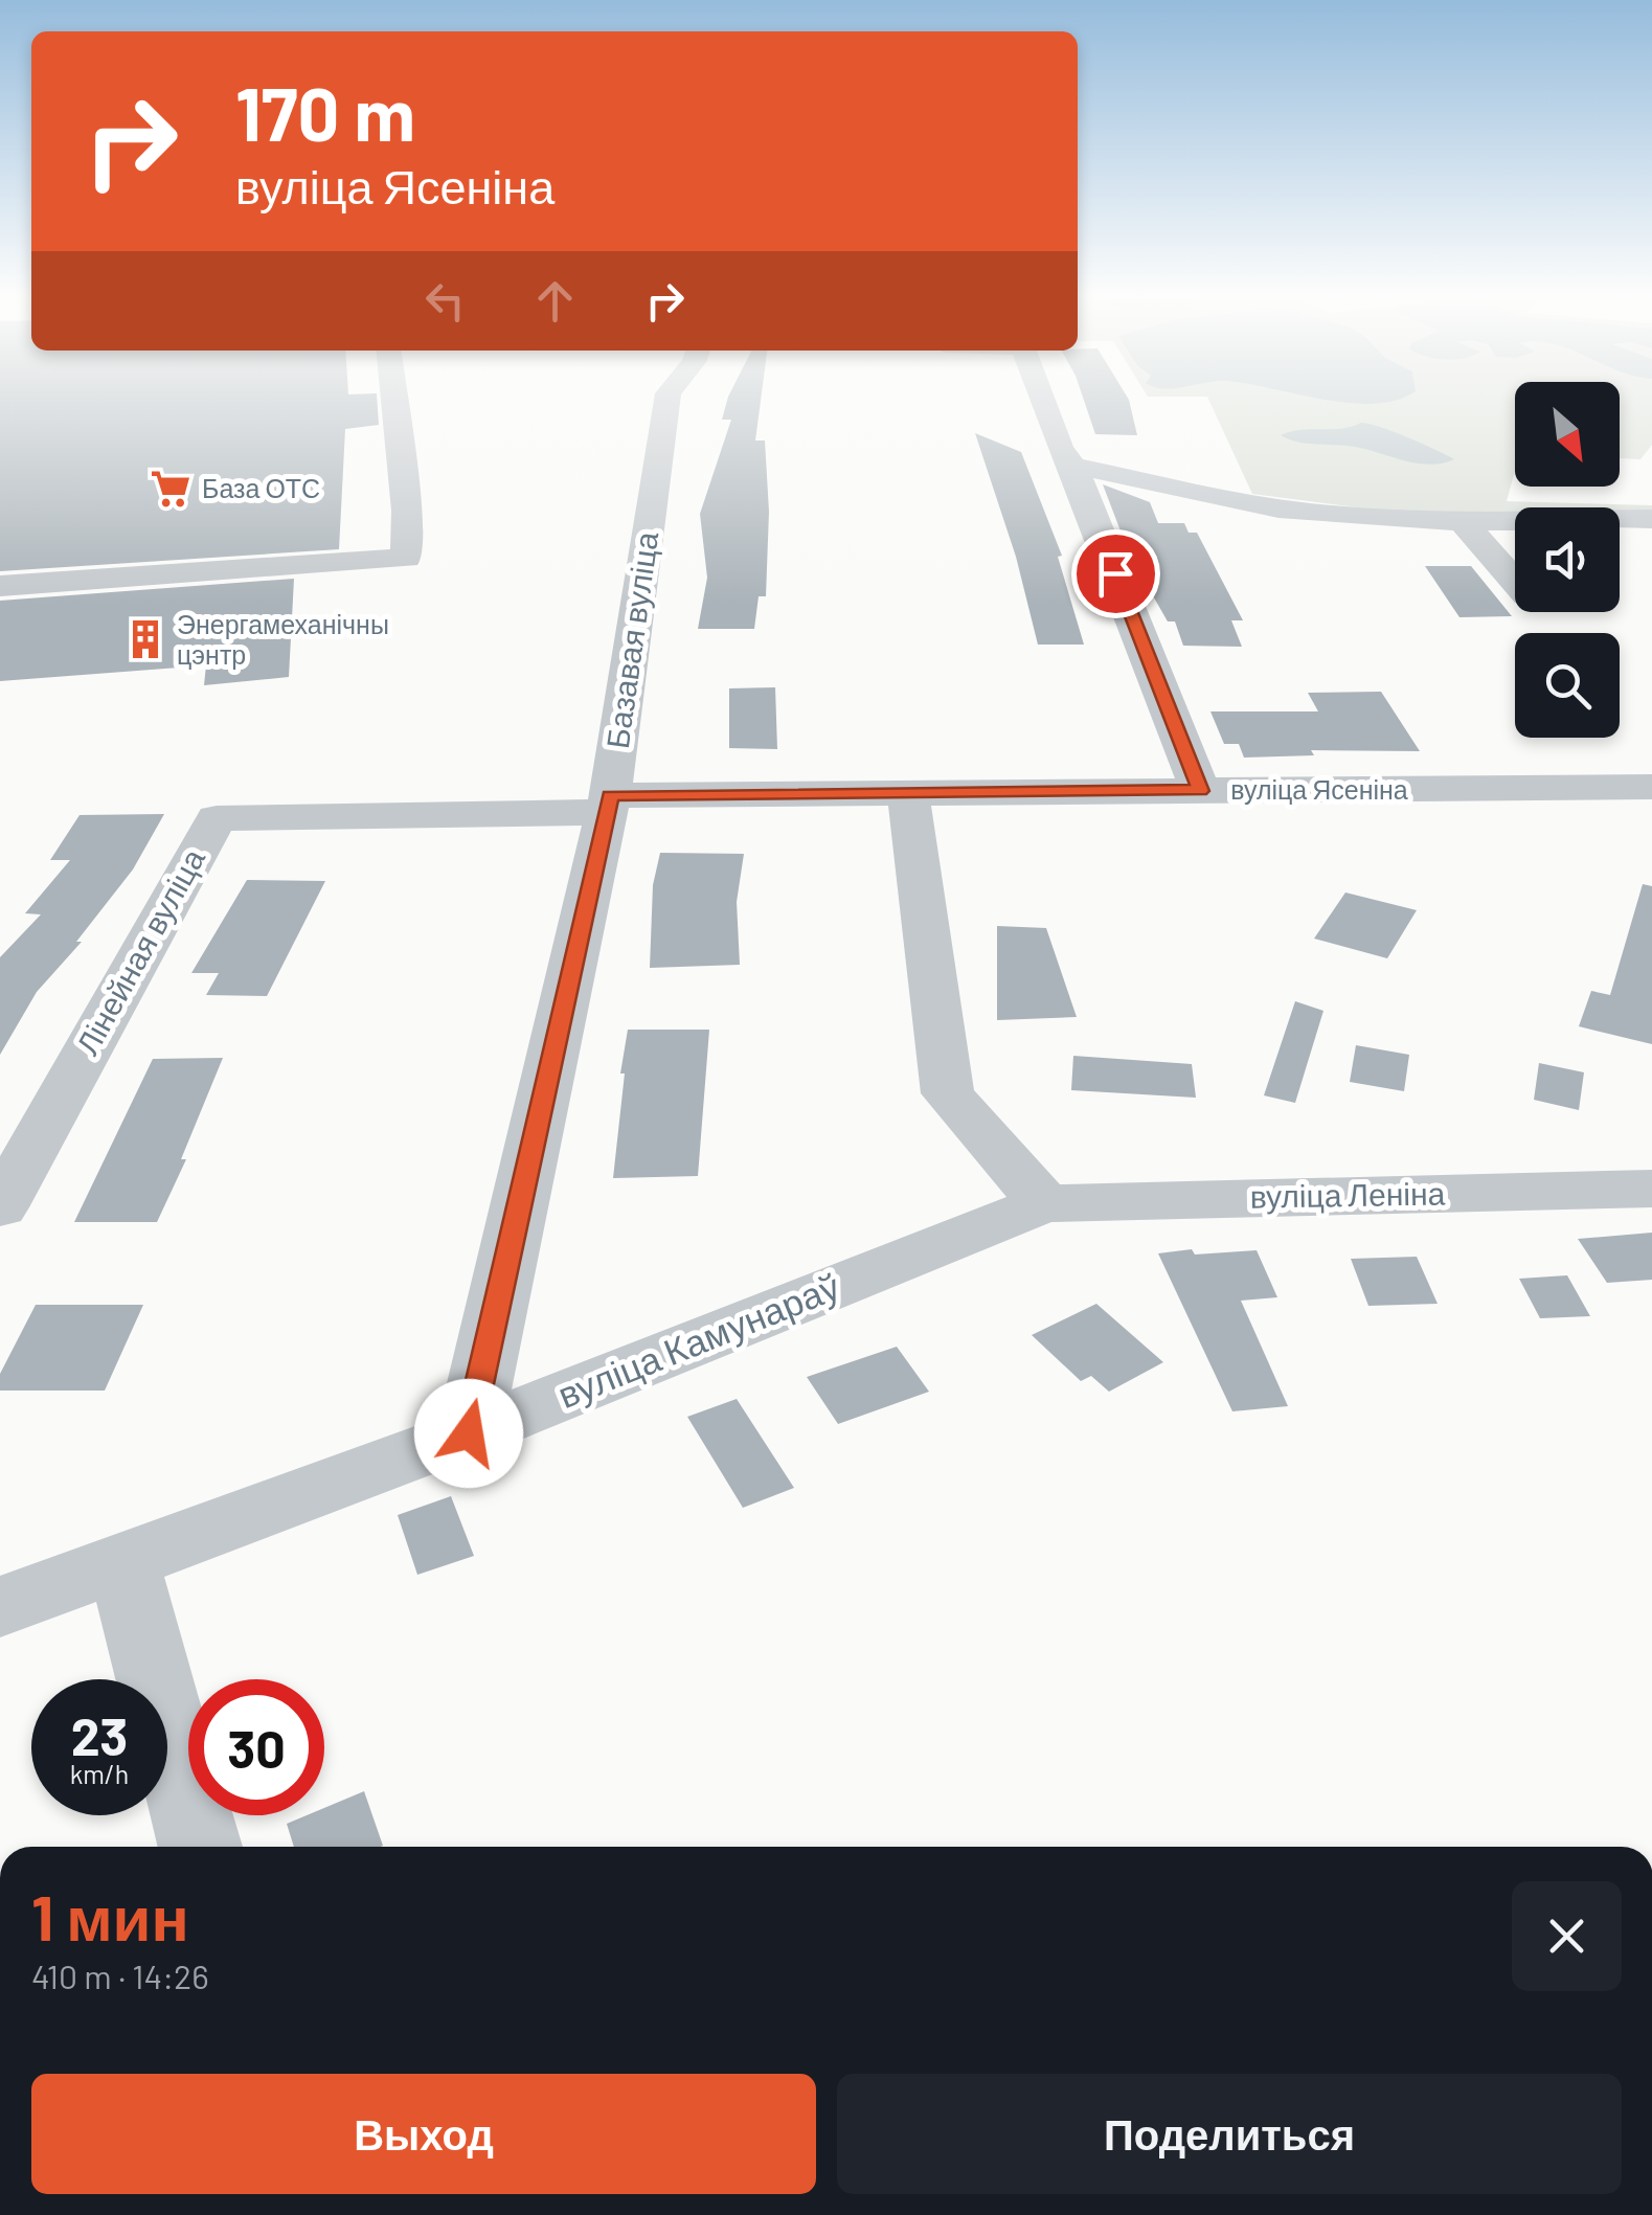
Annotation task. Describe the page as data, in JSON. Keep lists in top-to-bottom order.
{
  "streets": {
    "street": [
      "Базавая вуліца",
      "вуліца Ясеніна",
      "Лінейная вуліца",
      "вуліца Леніна",
      "вуліца Камунараў"
    ]
  },
  "crossings": [
    ["Базавая вуліца", "вуліца Ясеніна"],
    ["Базавая вуліца", "Лінейная вуліца"],
    ["Базавая вуліца", "вуліца Камунараў"],
    ["вуліца Ясеніна", "Лінейная вуліца"],
    ["вуліца Леніна", "вуліца Камунараў"]
  ],
  "places": {
    "supermarket": ["База ОТС"],
    "building": ["Энергамеханічны цэнтр"]
  },
  "north": "bottom right",
  "page": {
    "turn": ["170 m", "вуліца Ясеніна"],
    "speed": "23 km/h",
    "limit": "30",
    "heading": ["1 мин", "410 m · 14:26"],
    "buttons": ["Выход", "Поделиться"]
  }
}
